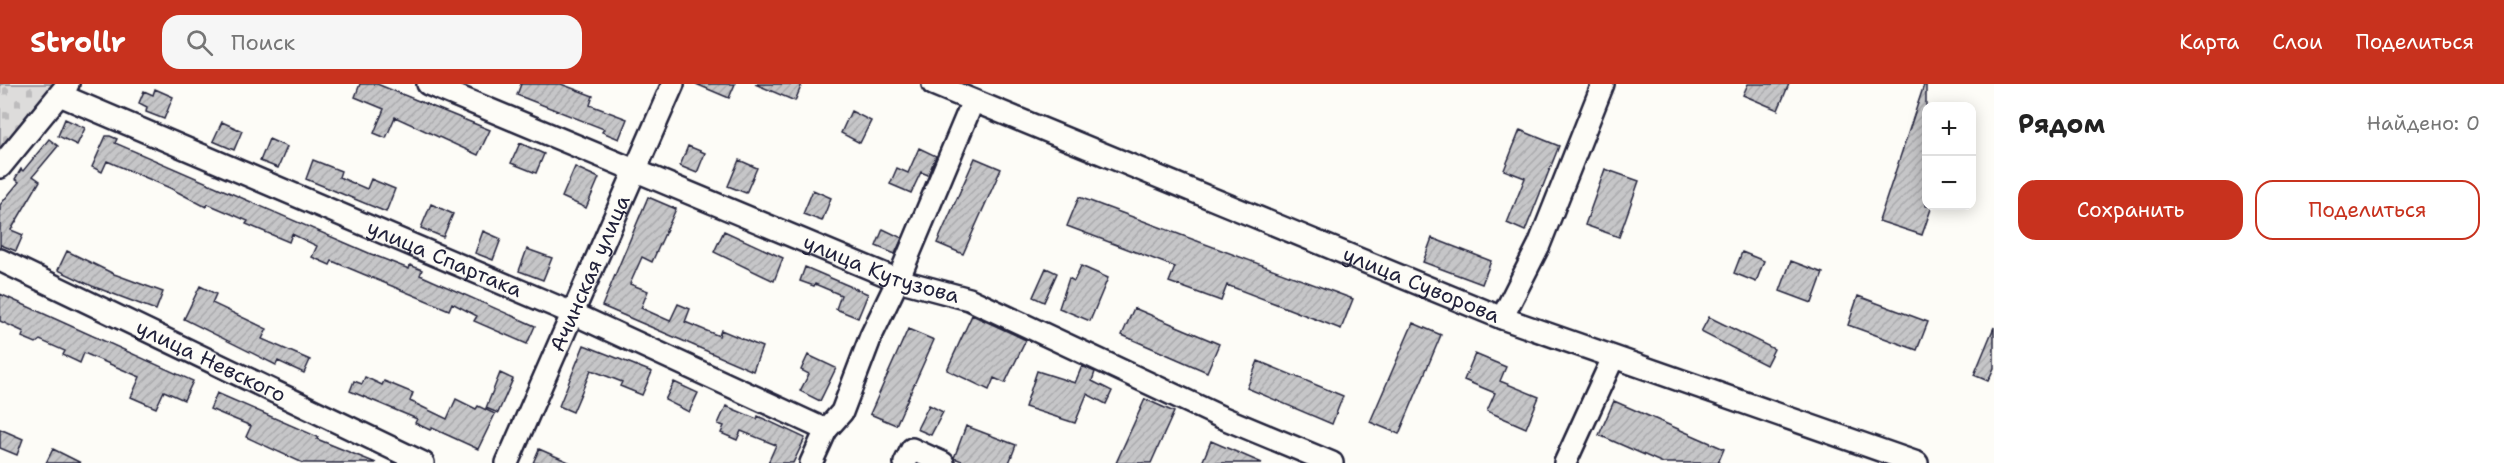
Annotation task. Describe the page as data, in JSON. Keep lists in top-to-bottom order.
{
  "streets": {
    "street": [
      "улица Спартака",
      "улица Кутузова",
      "Ачинская улица",
      "улица Суворова",
      "улица Невского"
    ]
  },
  "crossings": [
    ["улица Спартака", "Ачинская улица"],
    ["улица Кутузова", "Ачинская улица"]
  ],
  "page": {
    "header": "Strollr",
    "search": "Поиск",
    "nav": ["Карта", "Слои", "Поделиться"],
    "heading": ["Рядом", "Найдено: 0"],
    "map_buttons": ["+", "−"],
    "buttons": ["Сохранить", "Поделиться"]
  }
}
